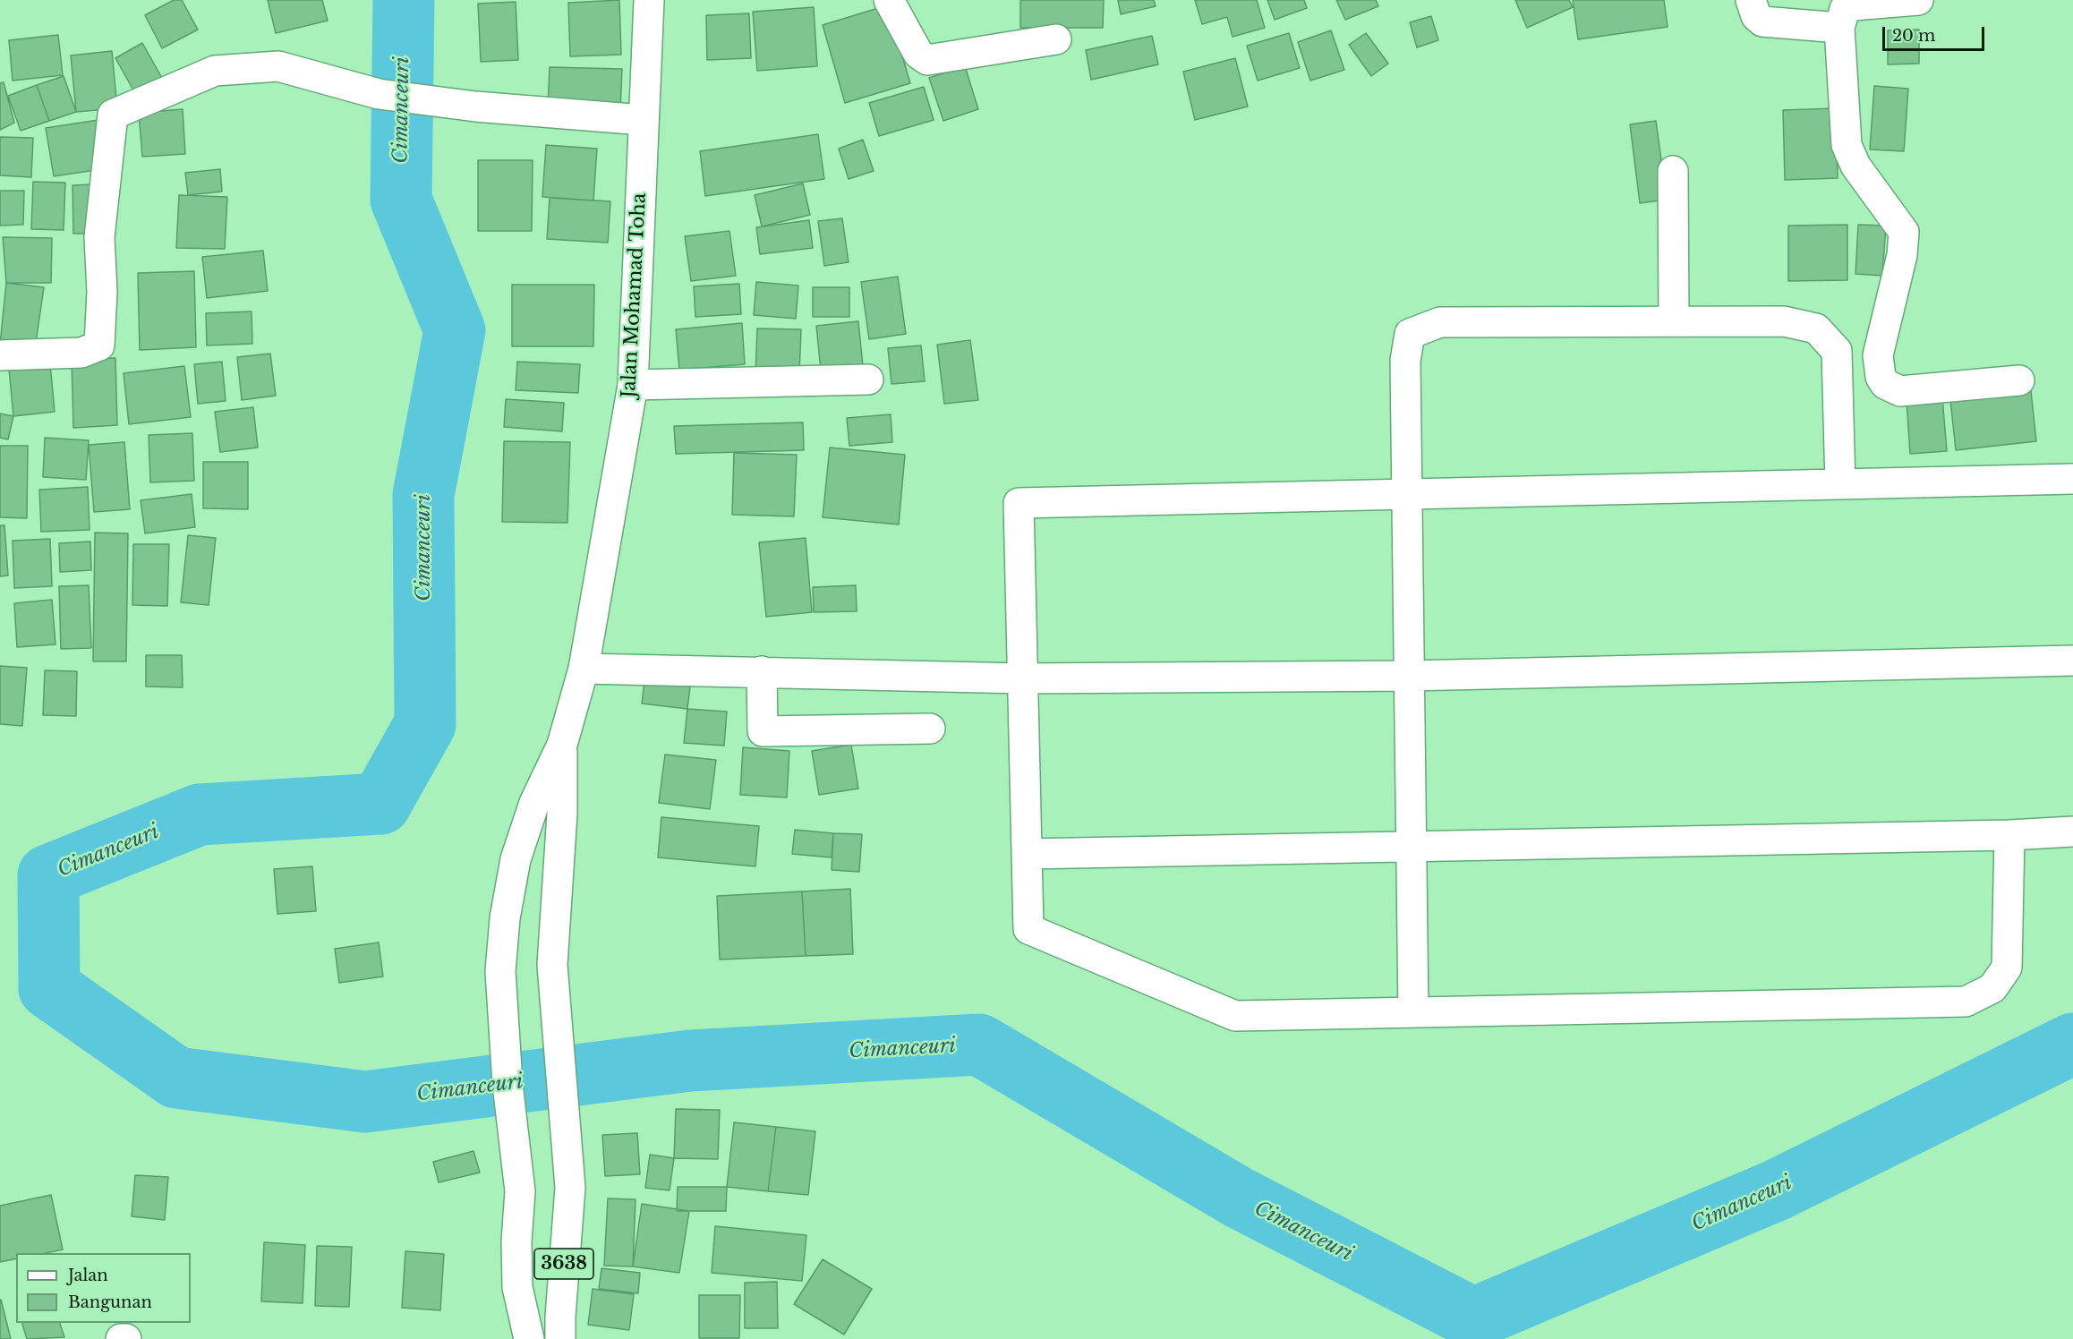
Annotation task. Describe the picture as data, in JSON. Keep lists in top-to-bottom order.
{
  "streets": {
    "street": ["Jalan Mohamad Toha", "3638"]
  },
  "water": ["Cimanceuri"],
  "legend": ["Jalan", "Bangunan"],
  "scale_bar": "20 m"
}
